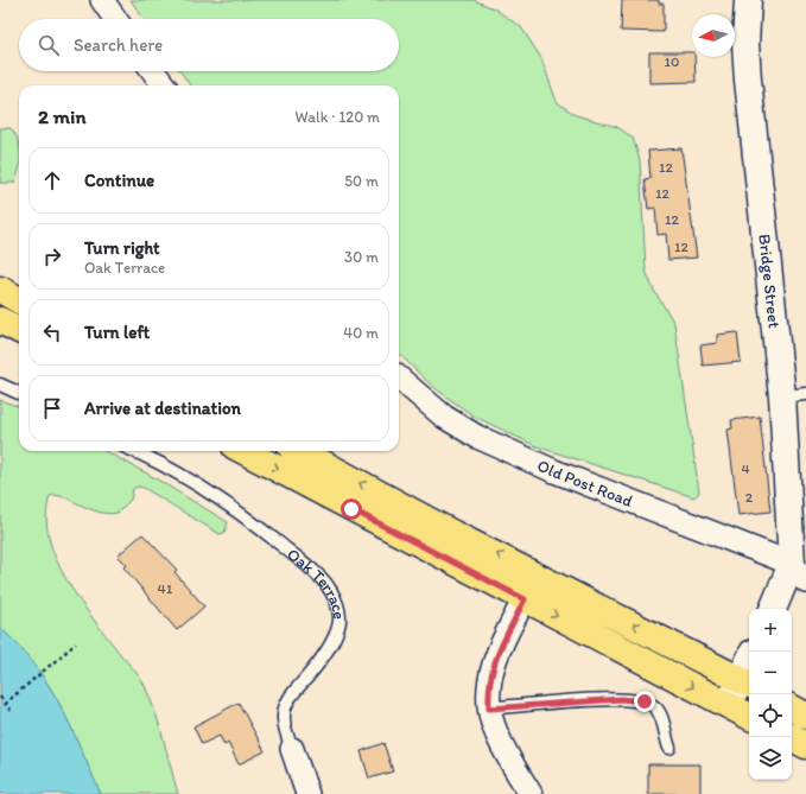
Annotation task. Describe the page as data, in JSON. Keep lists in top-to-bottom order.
{
  "streets": {
    "street": ["Bridge Street", "Old Post Road", "Oak Terrace"]
  },
  "crossings": [
    ["Bridge Street", "Old Post Road"]
  ],
  "house_numbers": [
    "10",
    "12",
    "12",
    "12",
    "12",
    "4",
    "2",
    "41"
  ],
  "north": "left",
  "page": {
    "search": "Search here",
    "heading": ["2 min", "Walk · 120 m"],
    "list": [
      ["Continue", "50 m"],
      ["Turn right", "Oak Terrace", "30 m"],
      ["Turn left", "40 m"],
      "Arrive at destination"
    ],
    "map_buttons": ["+", "−"]
  }
}
